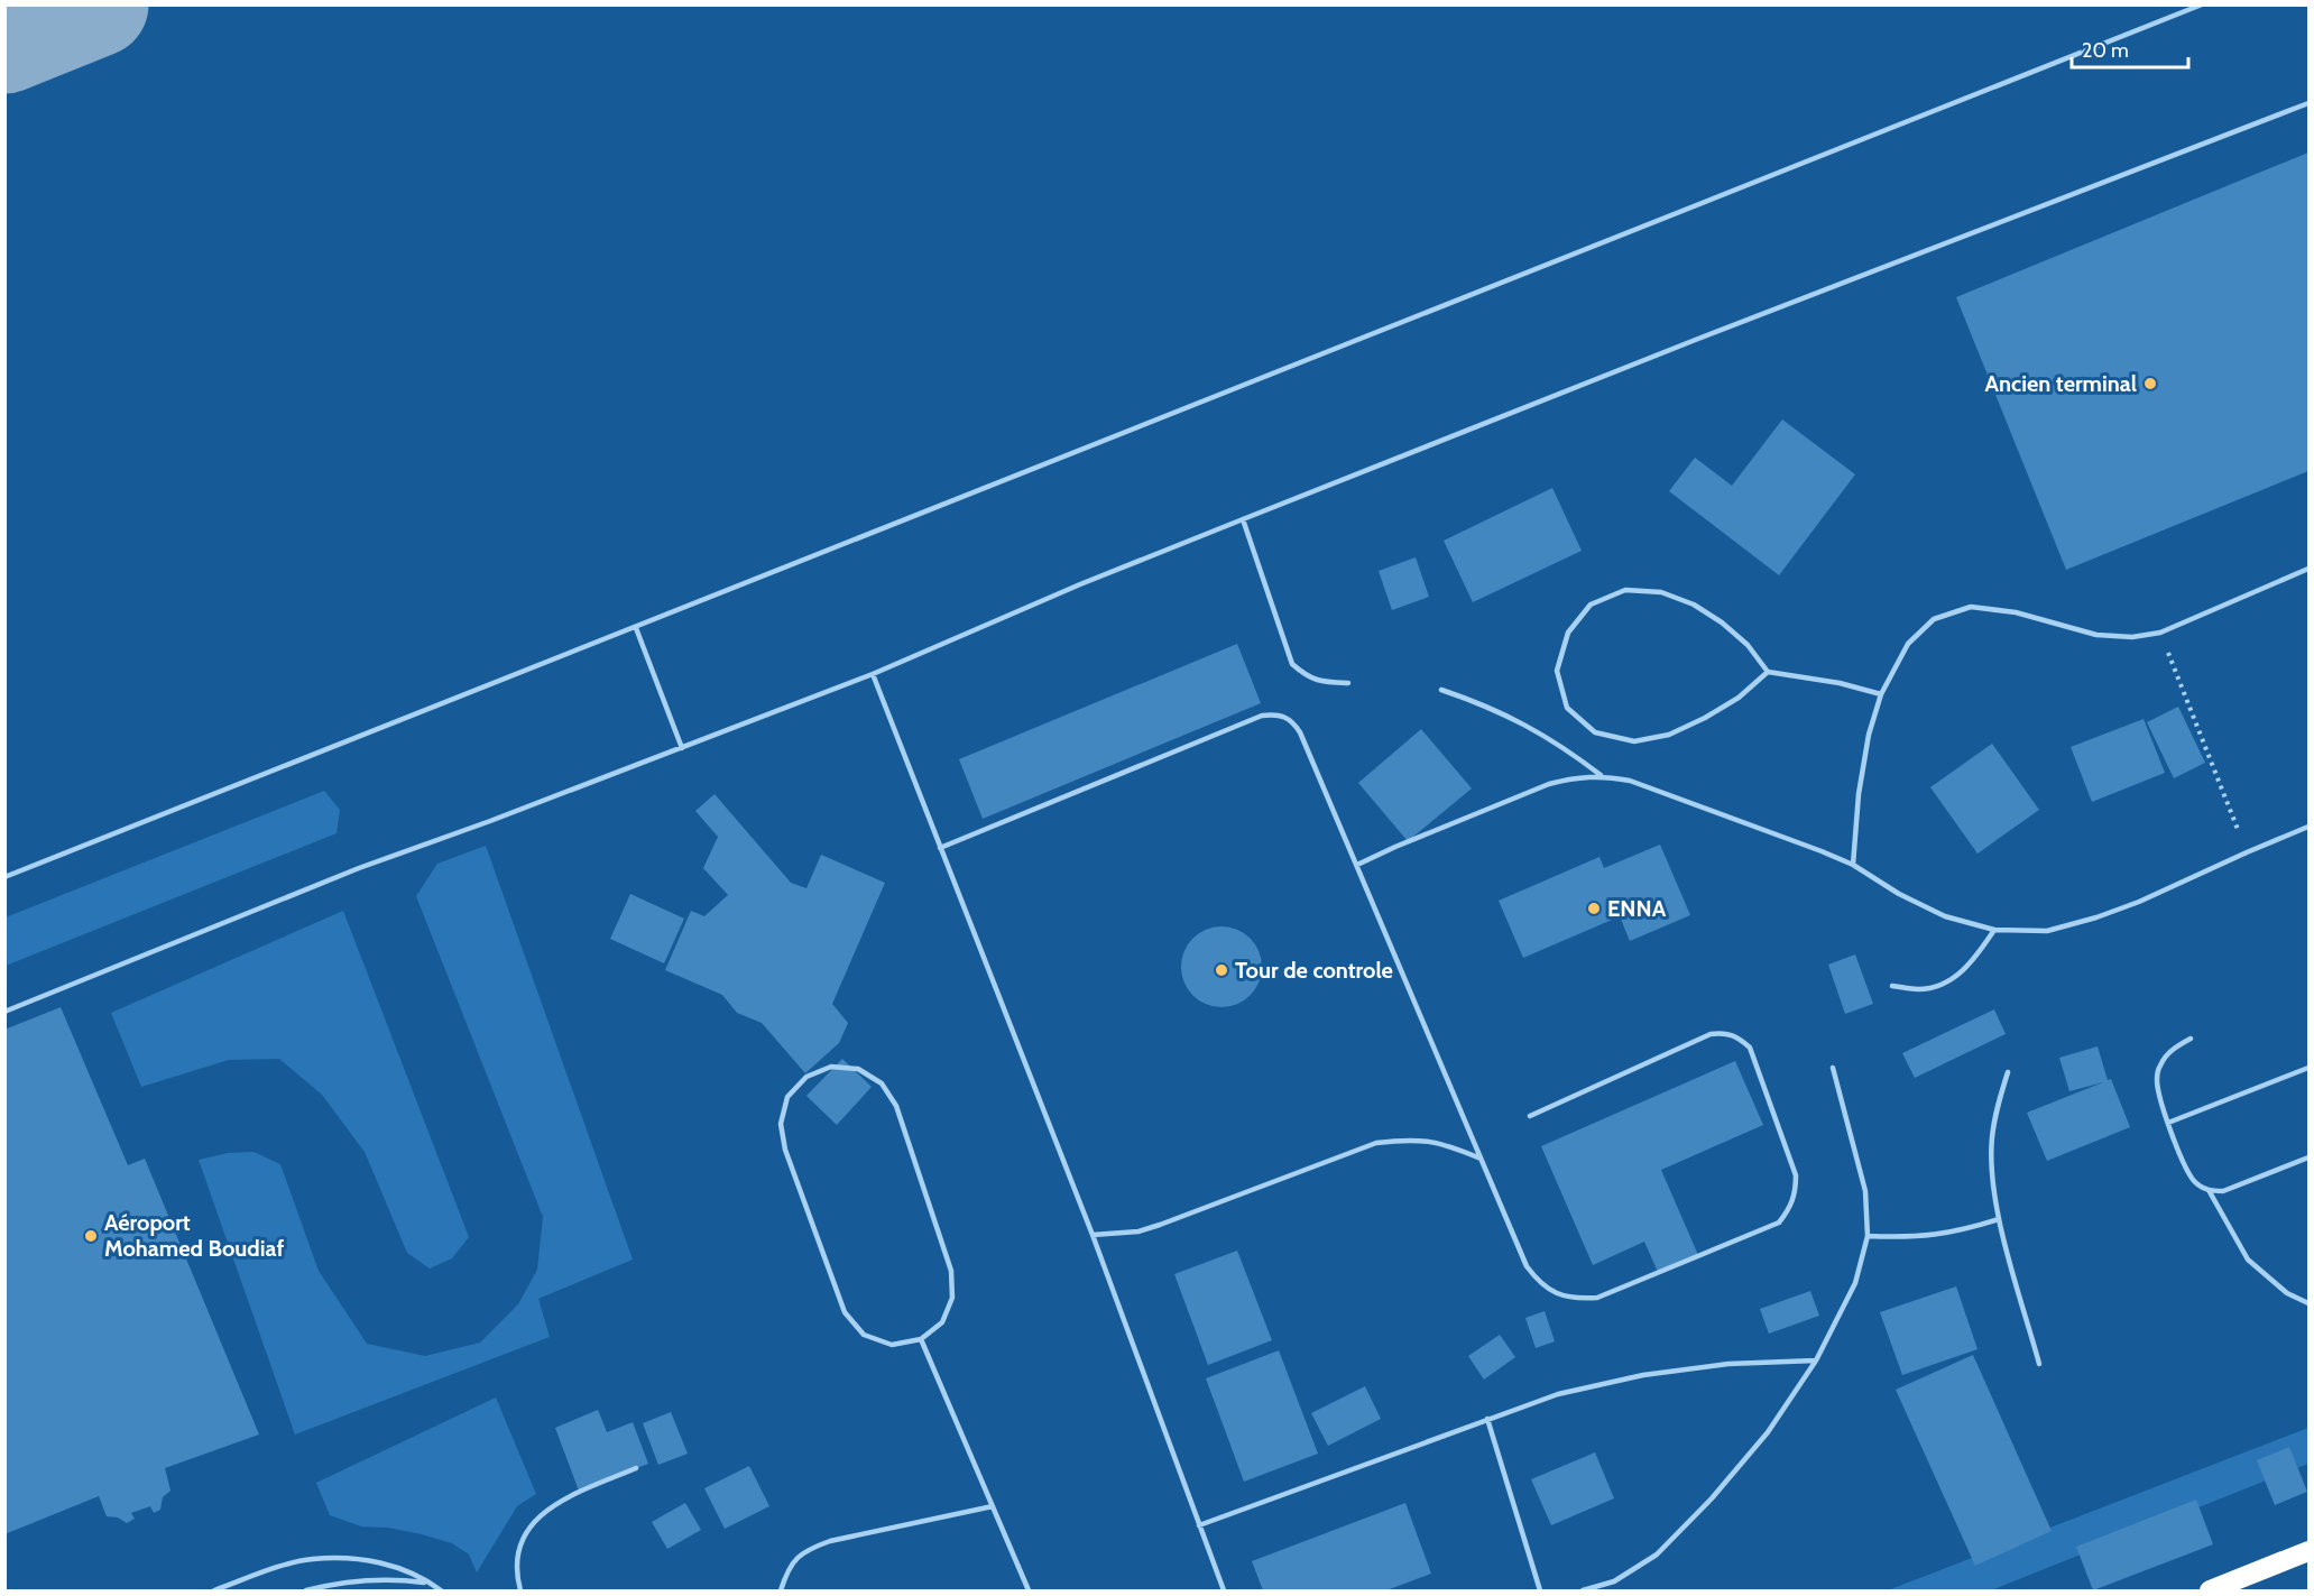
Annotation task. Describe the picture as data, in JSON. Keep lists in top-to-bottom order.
{
  "places": [
    "Ancien terminal",
    "ENNA",
    "Tour de controle",
    "Aéroport Mohamed Boudiaf"
  ],
  "scale_bar": "20 m"
}
